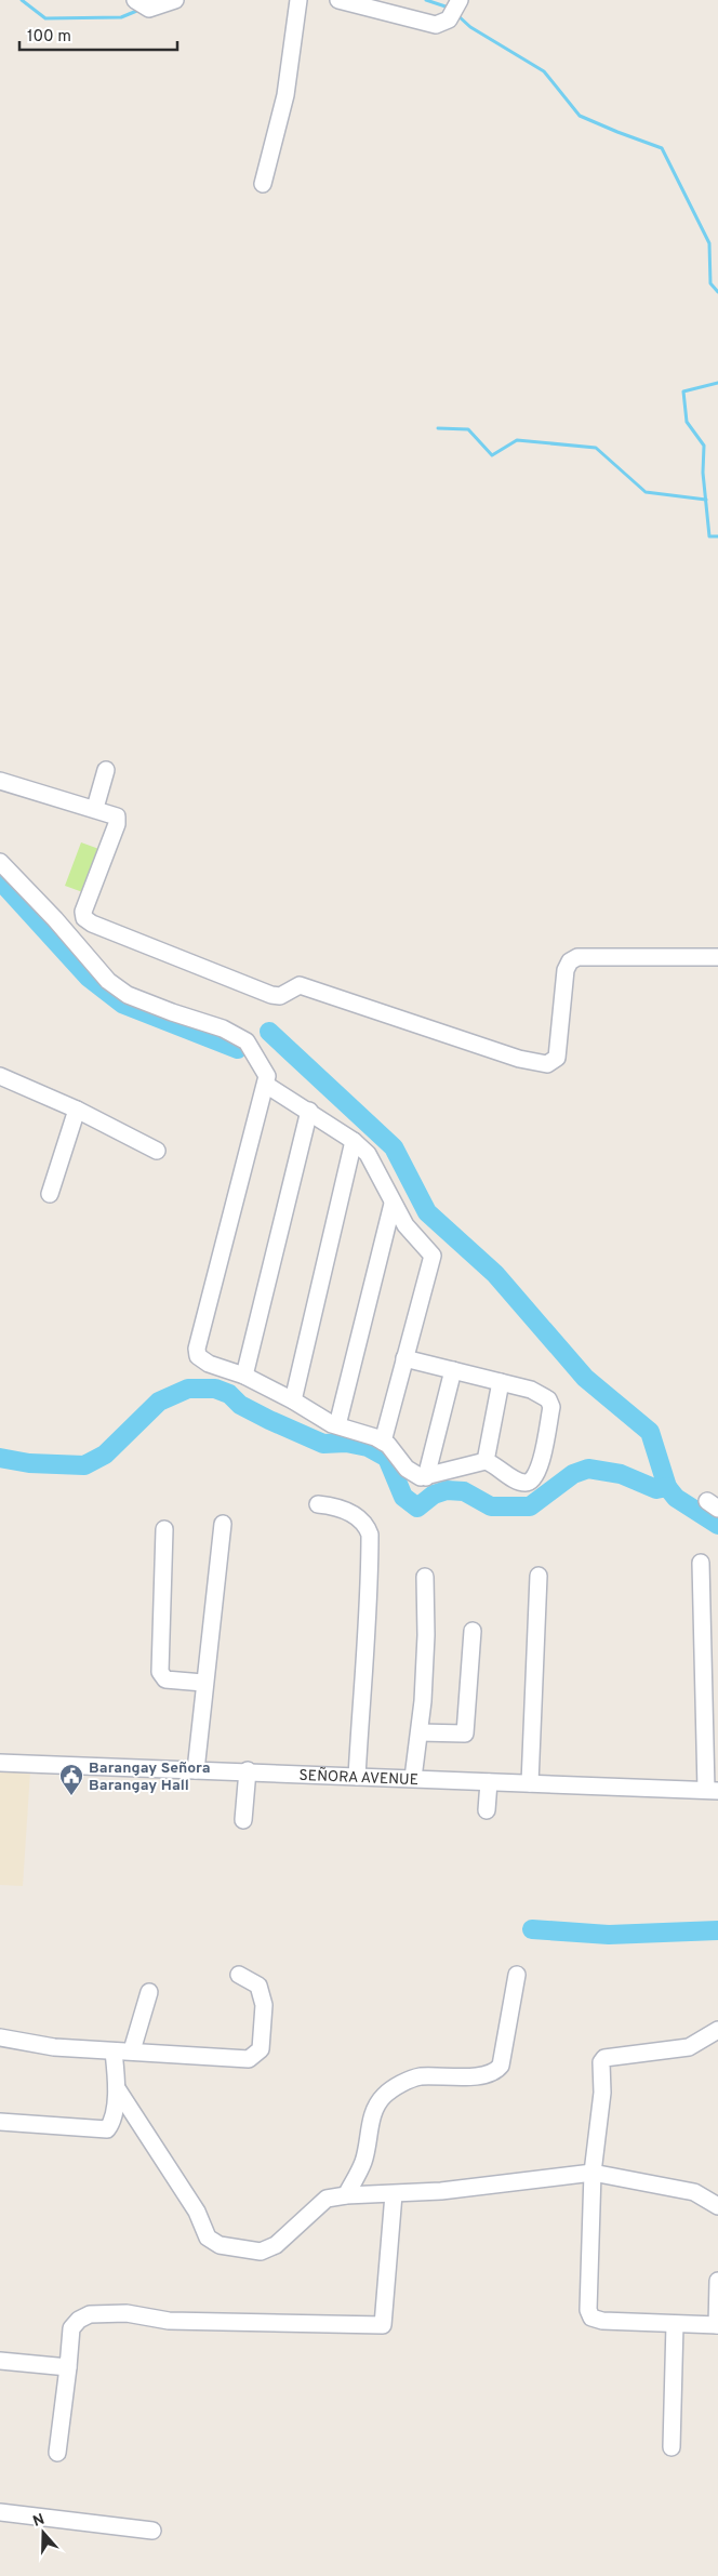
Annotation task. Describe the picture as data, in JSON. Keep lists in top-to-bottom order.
{
  "streets": {
    "street": ["SEÑORA AVENUE"]
  },
  "places": {
    "public building": ["Barangay Señora Barangay Hall"]
  },
  "scale_bar": "100 m",
  "north": "top"
}
